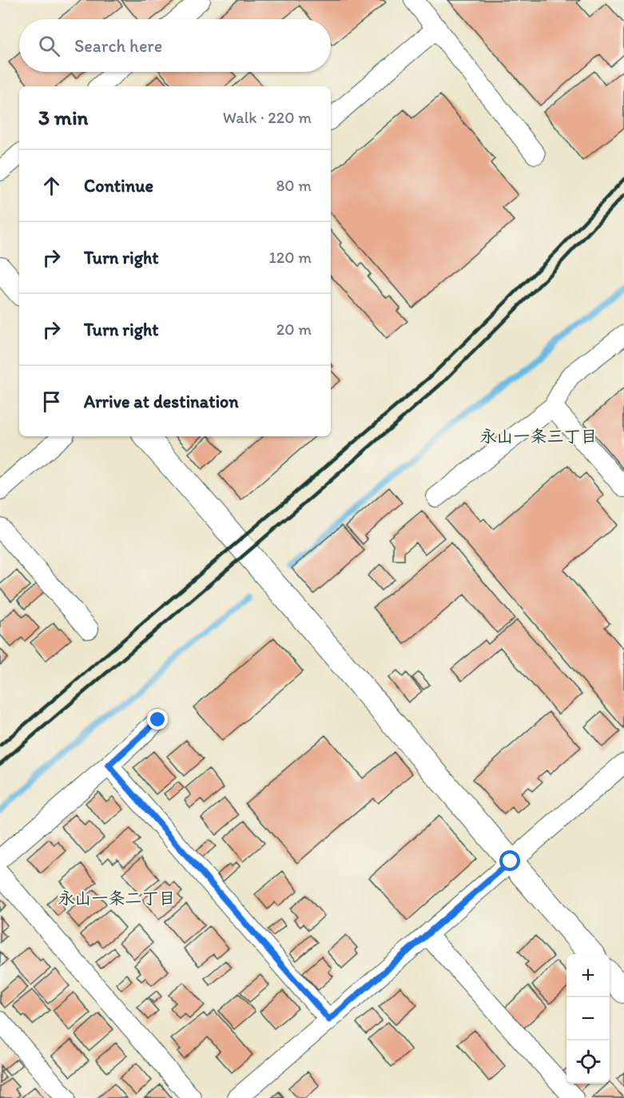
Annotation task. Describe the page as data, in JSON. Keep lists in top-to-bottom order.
{
  "districts": ["永山一条三丁目", "永山一条二丁目"],
  "page": {
    "search": "Search here",
    "heading": ["3 min", "Walk · 220 m"],
    "list": [
      ["Continue", "80 m"],
      ["Turn right", "120 m"],
      ["Turn right", "20 m"],
      "Arrive at destination"
    ],
    "map_buttons": ["+", "−"]
  }
}
